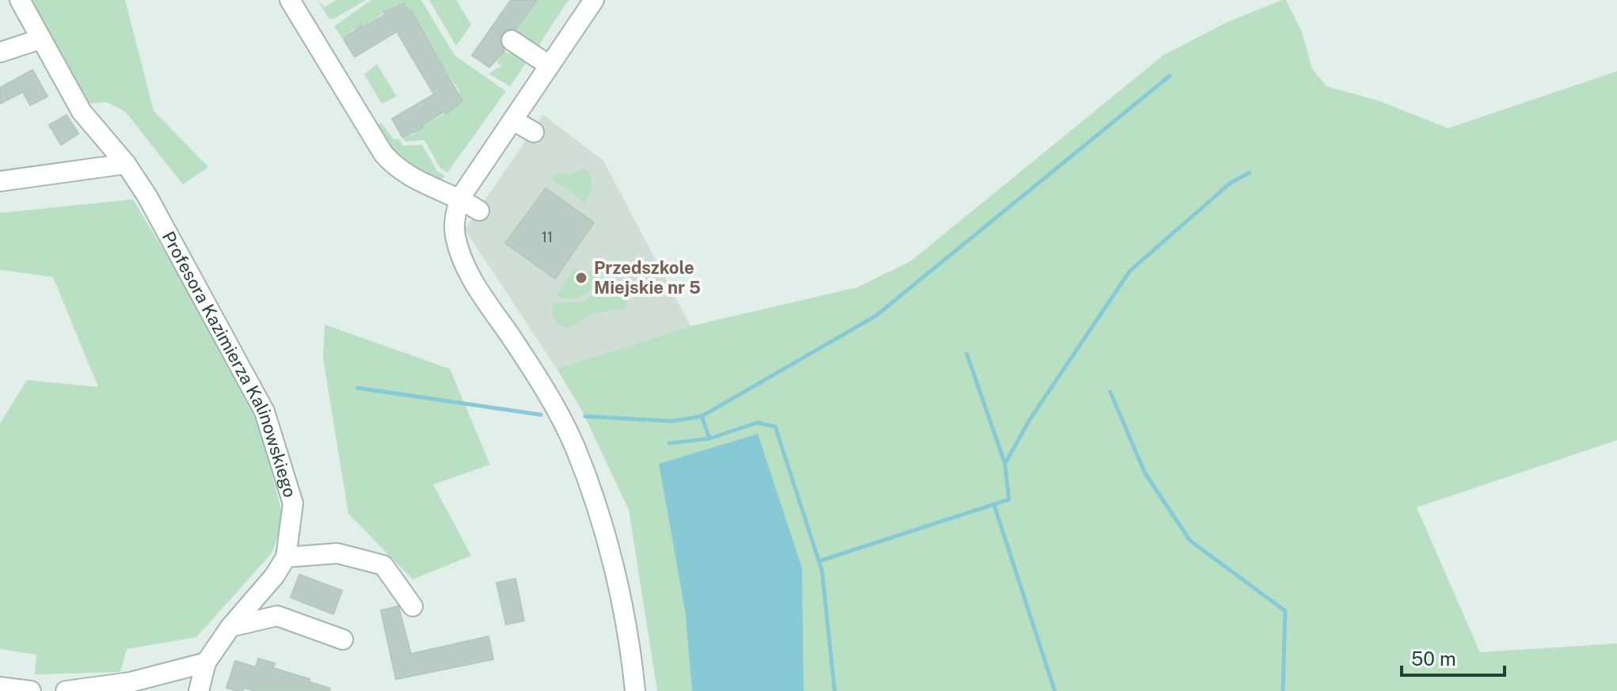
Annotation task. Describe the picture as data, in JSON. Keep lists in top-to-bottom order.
{
  "streets": {
    "street": ["Profesora Kazimierza Kalinowskiego"]
  },
  "places": ["Przedszkole Miejskie nr 5"],
  "house_numbers": ["11"],
  "scale_bar": "50 m"
}
